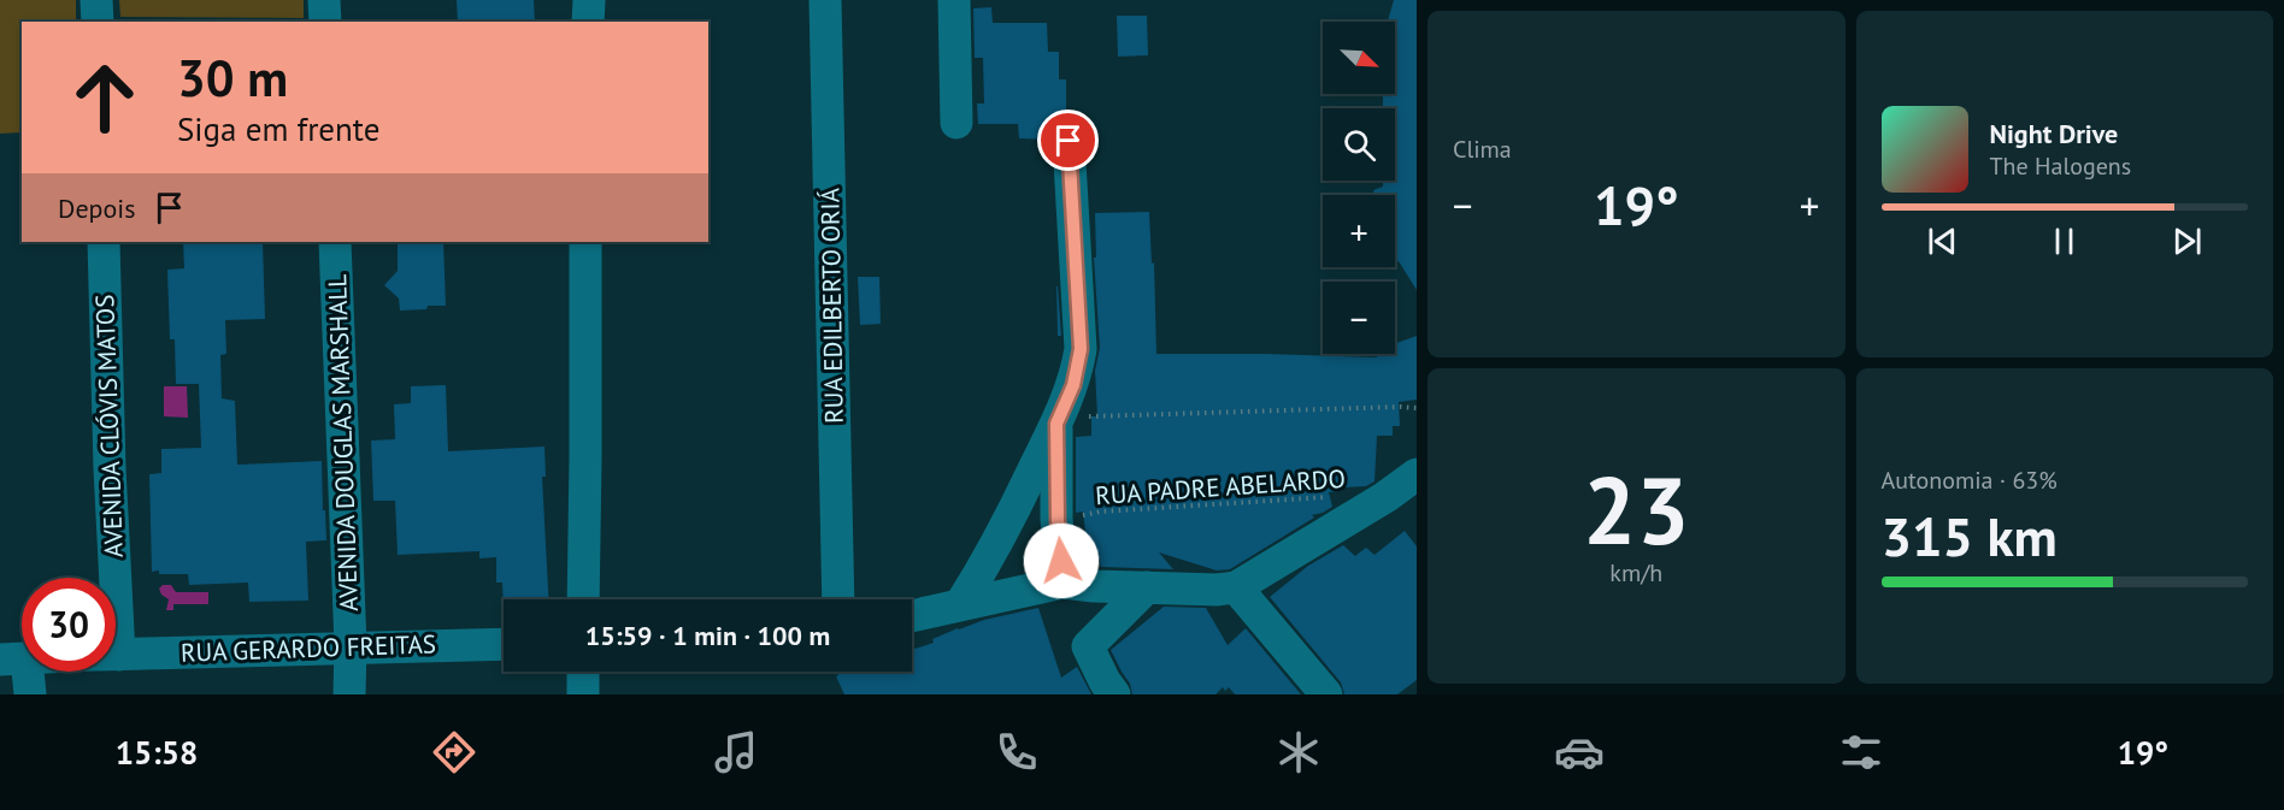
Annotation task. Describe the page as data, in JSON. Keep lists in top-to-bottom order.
{
  "streets": {
    "street": [
      "RUA EDILBERTO ORIÁ",
      "AVENIDA CLÓVIS MATOS",
      "AVENIDA DOUGLAS MARSHALL",
      "RUA GERARDO FREITAS"
    ],
    "path": ["RUA PADRE ABELARDO"]
  },
  "crossings": [
    ["AVENIDA DOUGLAS MARSHALL", "RUA GERARDO FREITAS"]
  ],
  "north": "bottom right",
  "page": {
    "tile": [
      "Clima",
      ["23", "km/h"],
      ["Autonomia · 63%", "315 km"]
    ],
    "map_buttons": ["+", "−"],
    "turn": ["30 m", "Siga em frente"],
    "song": ["Night Drive", "The Halogens"],
    "then": "Depois",
    "heat": ["−", "19°", "+"],
    "limit": "30",
    "trip": "15:59 · 1 min · 100 m",
    "tabs": ["15:58", "19°"]
  }
}
